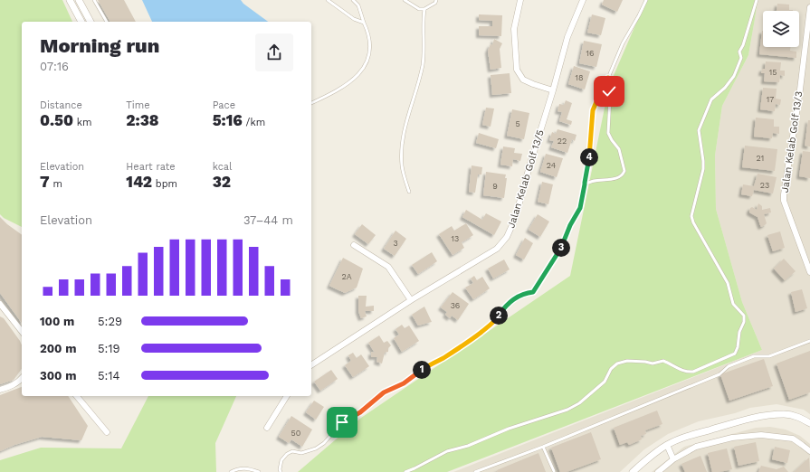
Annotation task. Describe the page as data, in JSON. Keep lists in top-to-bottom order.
{
  "streets": {
    "street": ["Jalan Kelab Golf 13/3", "Jalan Kelab Golf 13/5"]
  },
  "house_numbers": [
    "16",
    "15",
    "18",
    "17",
    "5",
    "22",
    "21",
    "24",
    "23",
    "9",
    "13",
    "3",
    "2A",
    "36",
    "50"
  ],
  "page": {
    "heading": ["Morning run", "07:16"],
    "stats": [
      ["Distance", "0.50 km"],
      ["Time", "2:38"],
      ["Pace", "5:16 /km"],
      ["Elevation", "7 m"],
      ["Heart rate", "142 bpm"],
      ["kcal", "32"]
    ],
    "pins": [
      "4",
      "3",
      "2",
      "1"
    ],
    "chart": ["Elevation", "37–44 m"],
    "list": [
      {
        "name": "100 m",
        "note": "5:29"
      },
      {
        "name": "200 m",
        "note": "5:19"
      },
      {
        "name": "300 m",
        "note": "5:14"
      }
    ]
  }
}
